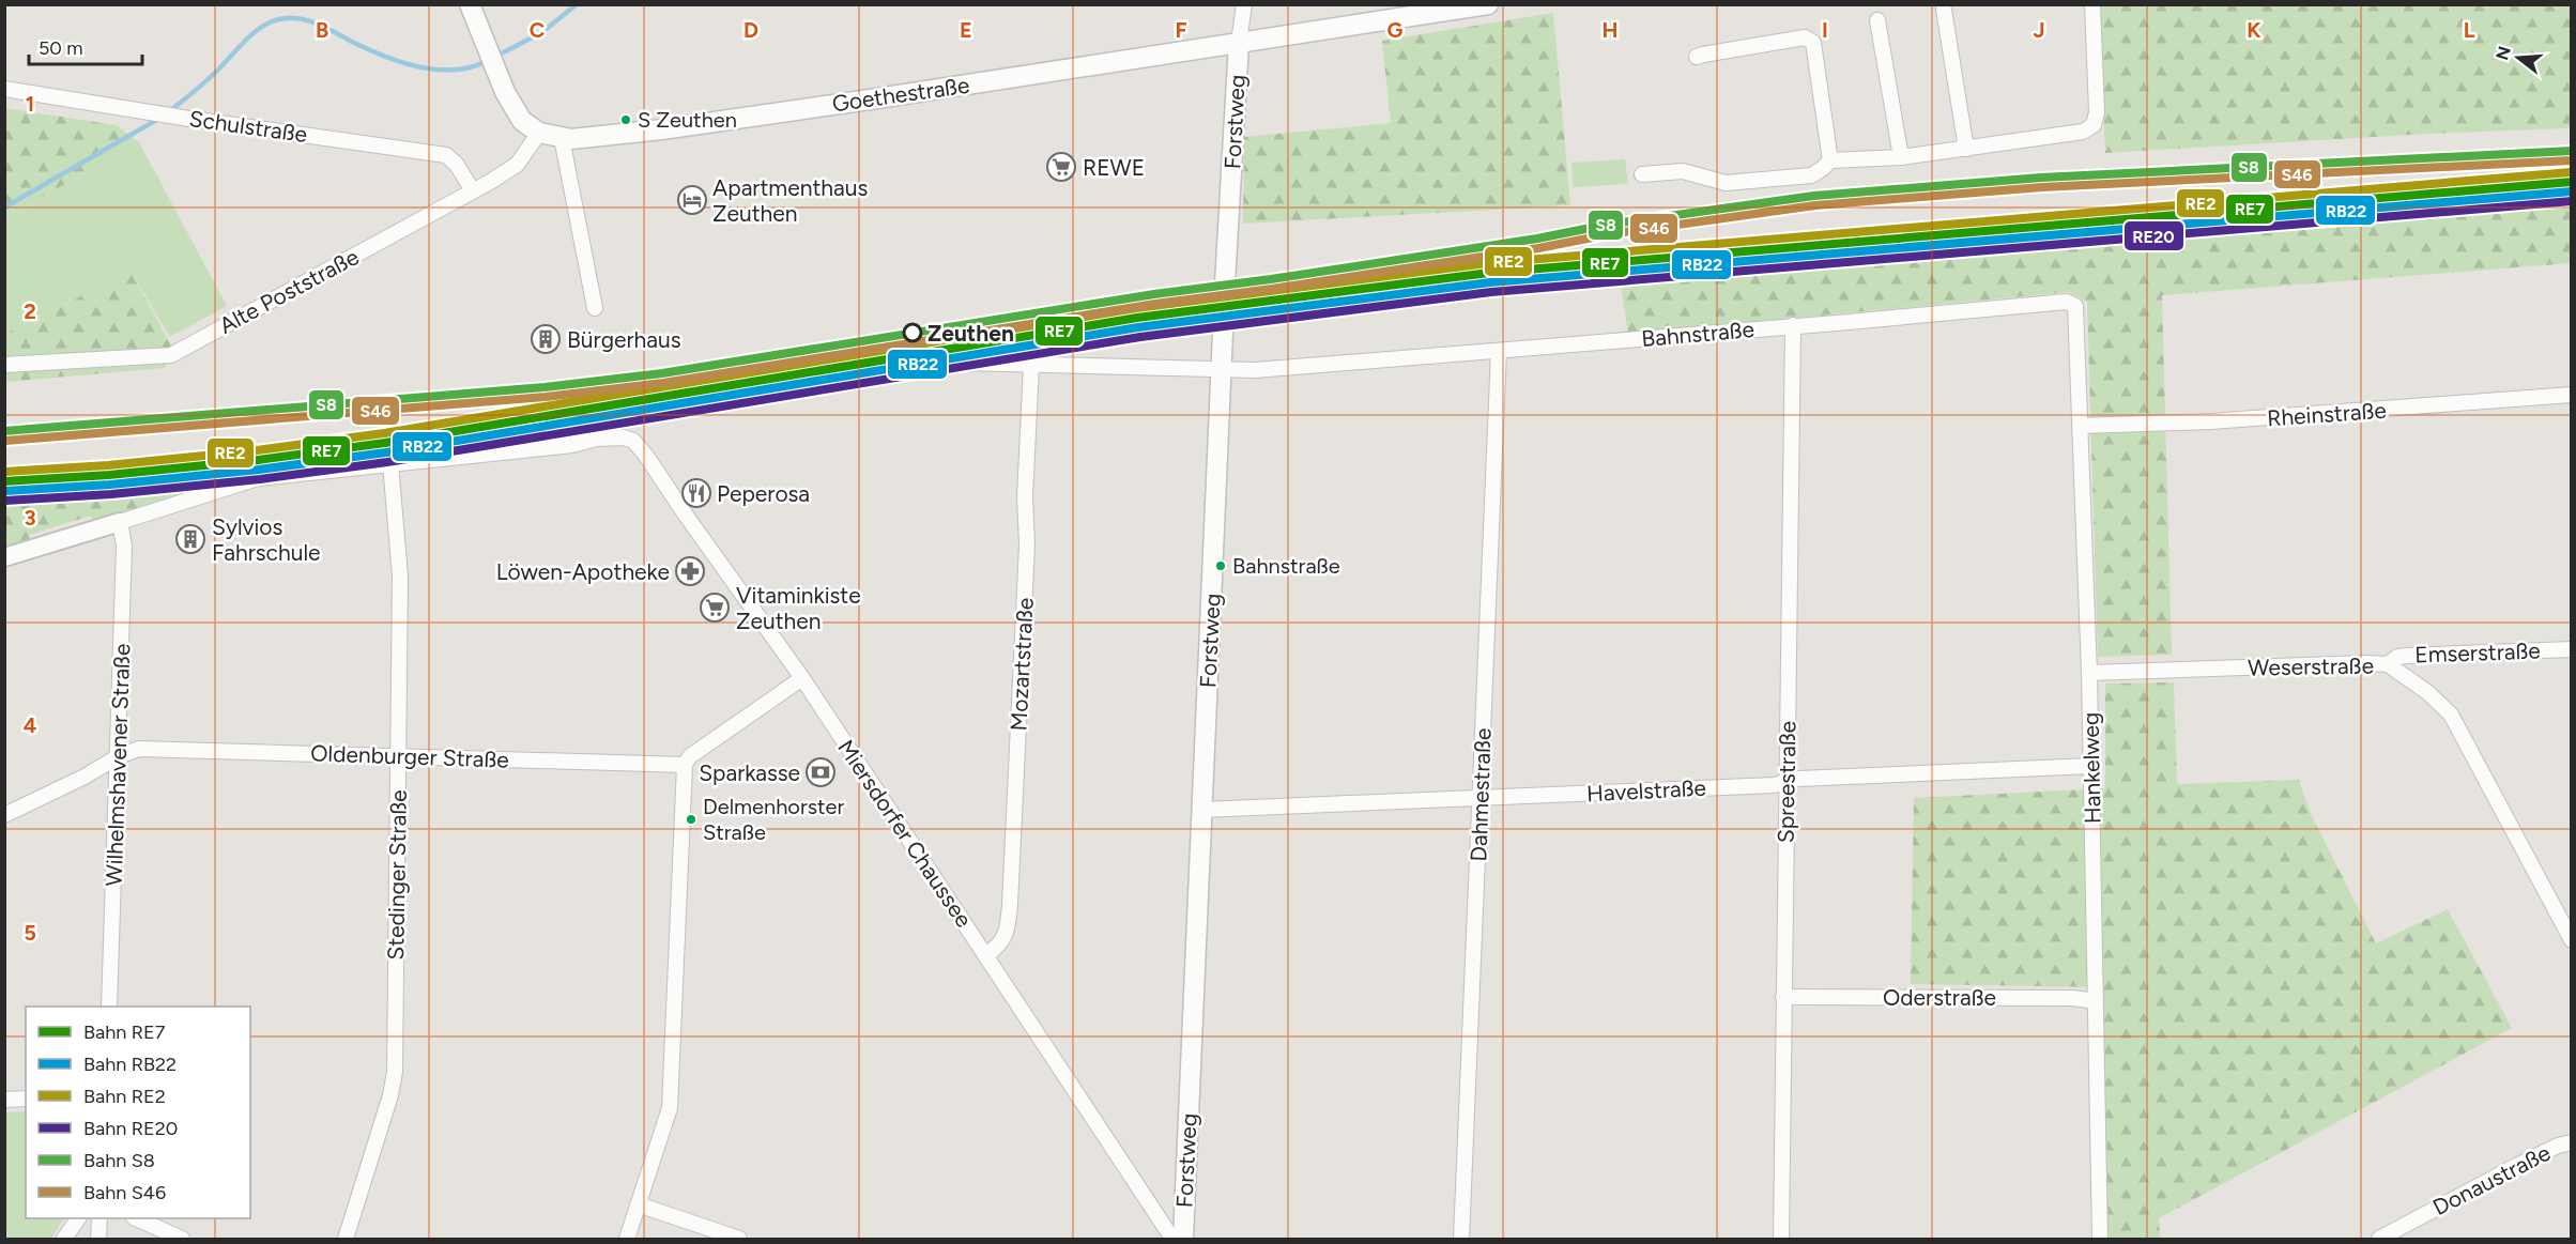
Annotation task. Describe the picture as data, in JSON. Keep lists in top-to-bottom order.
{
  "streets": {
    "main road": ["Goethestraße", "Forstweg"],
    "street": [
      "Schulstraße",
      "Alte Poststraße",
      "Bahnstraße",
      "Rheinstraße",
      "Emserstraße",
      "Mozartstraße",
      "Weserstraße",
      "Oldenburger Straße",
      "Wilhelmshavener Straße",
      "Hankelweg",
      "Spreestraße",
      "Havelstraße",
      "Dahmestraße",
      "Miersdorfer Chaussee",
      "Stedinger Straße",
      "Oderstraße",
      "Donaustraße"
    ]
  },
  "crossings": [
    ["Goethestraße", "Forstweg"],
    ["Goethestraße", "Alte Poststraße"],
    ["Forstweg", "Bahnstraße"],
    ["Forstweg", "Havelstraße"],
    ["Schulstraße", "Alte Poststraße"],
    ["Bahnstraße", "Mozartstraße"],
    ["Bahnstraße", "Hankelweg"],
    ["Bahnstraße", "Spreestraße"],
    ["Bahnstraße", "Dahmestraße"],
    ["Rheinstraße", "Hankelweg"],
    ["Emserstraße", "Weserstraße"],
    ["Mozartstraße", "Miersdorfer Chaussee"],
    ["Weserstraße", "Hankelweg"],
    ["Oldenburger Straße", "Wilhelmshavener Straße"],
    ["Oldenburger Straße", "Stedinger Straße"],
    ["Hankelweg", "Havelstraße"],
    ["Hankelweg", "Oderstraße"],
    ["Spreestraße", "Havelstraße"],
    ["Spreestraße", "Oderstraße"],
    ["Havelstraße", "Dahmestraße"],
    ["Miersdorfer Chaussee", "Stedinger Straße"]
  ],
  "places": {
    "other": [
      "S Zeuthen",
      "Zeuthen",
      "Bahnstraße",
      "Delmenhorster Straße"
    ],
    "supermarket": ["REWE", "Vitaminkiste Zeuthen"],
    "hotel": ["Apartmenthaus Zeuthen"],
    "building": ["Bürgerhaus", "Sylvios Fahrschule"],
    "restaurant": ["Peperosa"],
    "pharmacy": ["Löwen-Apotheke"],
    "bank": ["Sparkasse"]
  },
  "lines": [
    "rail line S8",
    "rail line S46",
    "rail line RE2",
    "rail line RE7",
    "rail line RB22",
    "rail line RE20"
  ],
  "legend": [
    "Bahn RE7",
    "Bahn RB22",
    "Bahn RE2",
    "Bahn RE20",
    "Bahn S8",
    "Bahn S46"
  ],
  "scale_bar": "50 m",
  "north": "left",
  "grid": {
    "columns": [
      "B",
      "C",
      "D",
      "E",
      "F",
      "G",
      "H",
      "I",
      "J",
      "K",
      "L"
    ],
    "rows": [
      "1",
      "2",
      "3",
      "4",
      "5"
    ]
  }
}
